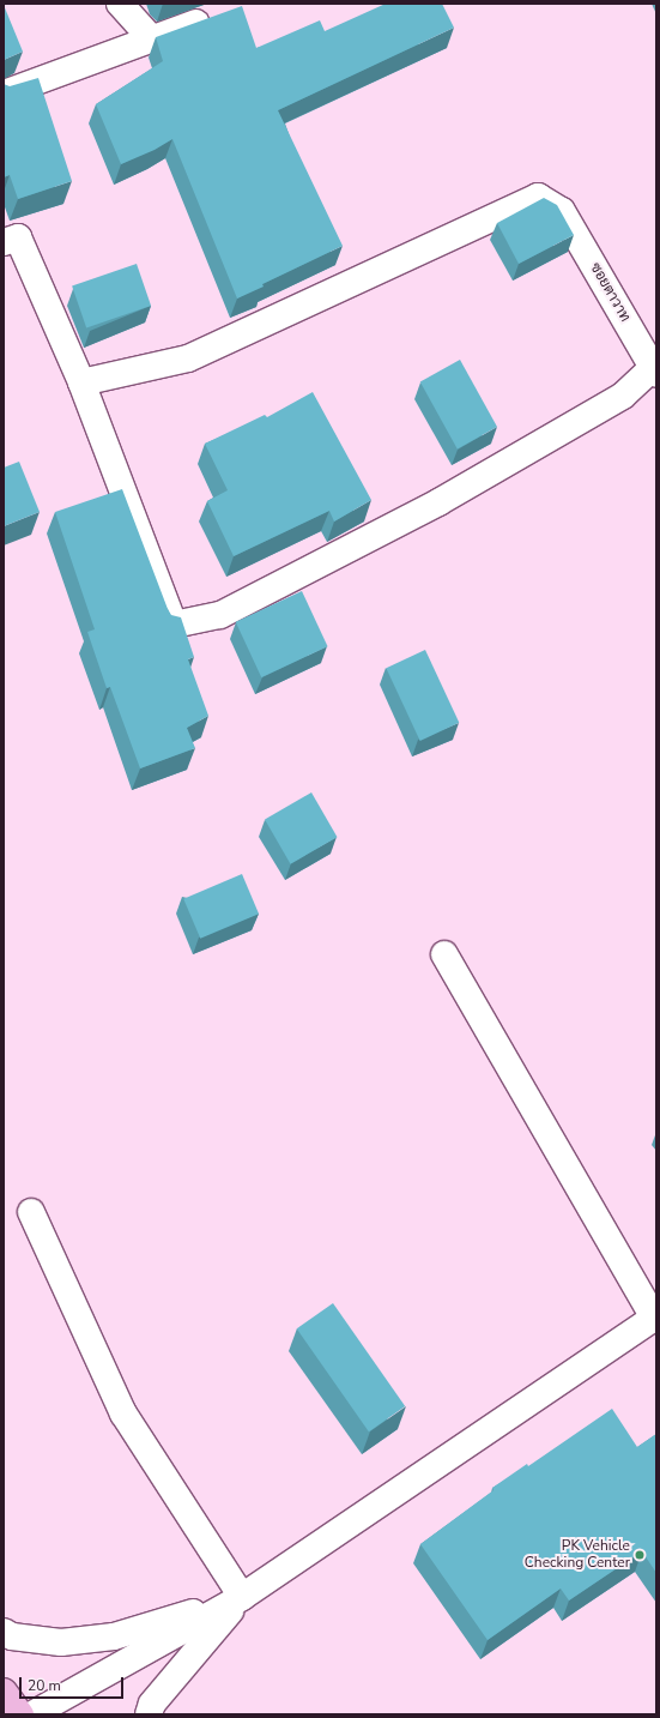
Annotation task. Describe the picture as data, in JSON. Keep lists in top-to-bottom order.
{
  "streets": {
    "street": ["ซอยตาวาท"]
  },
  "places": ["PK Vehicle Checking Center"],
  "scale_bar": "20 m"
}
